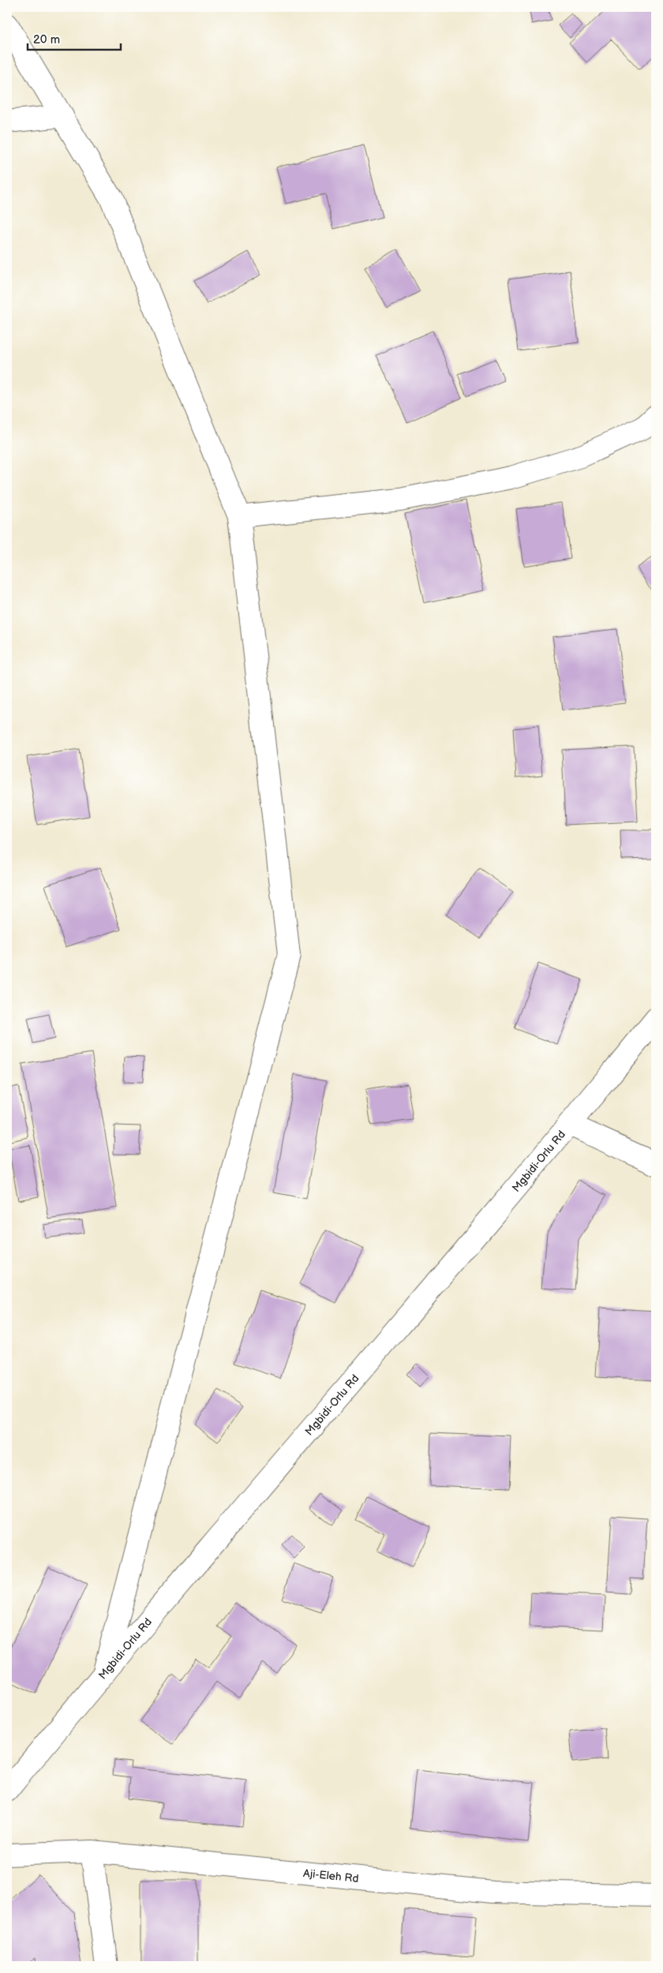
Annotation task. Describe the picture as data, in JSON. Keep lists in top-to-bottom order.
{
  "streets": {
    "street": ["Mgbidi-Orlu Rd", "Aji-Eleh Rd"]
  },
  "scale_bar": "20 m"
}
